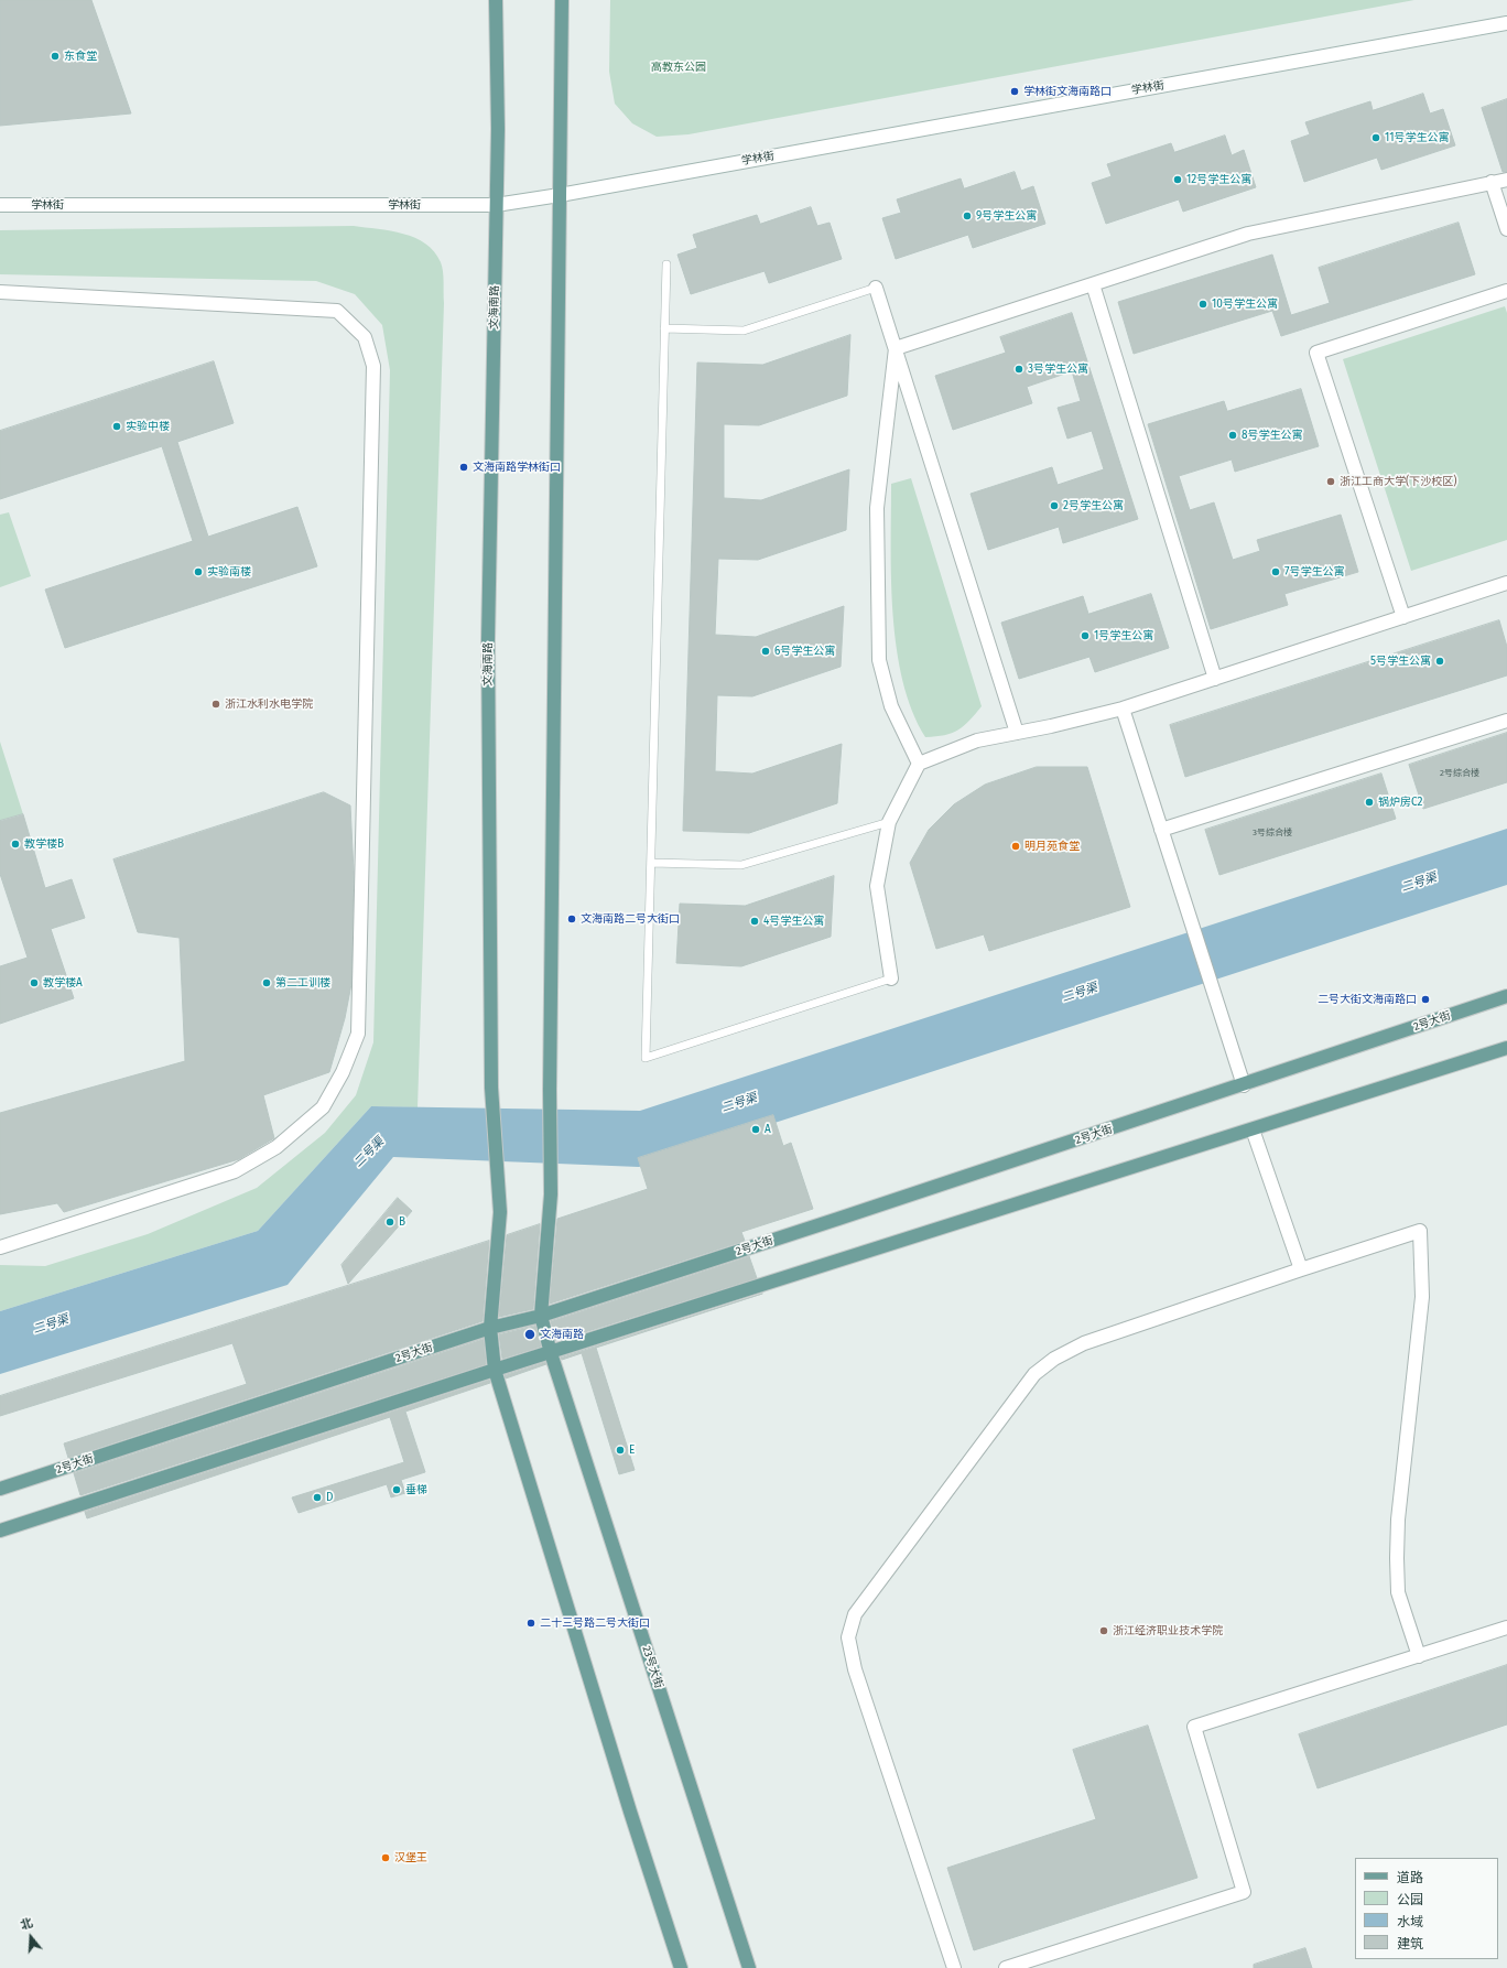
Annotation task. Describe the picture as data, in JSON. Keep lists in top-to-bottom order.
{
  "streets": {
    "main road": ["文海南路", "2号大街", "23号大街"],
    "street": ["学林街"]
  },
  "crossings": [
    ["学林街", "文海南路"],
    ["文海南路", "2号大街"],
    ["2号大街", "23号大街"]
  ],
  "water": ["二号渠"],
  "parks": ["高教东公园"],
  "places": [
    "东食堂",
    "学林街文海南路口",
    "11号学生公寓",
    "12号学生公寓",
    "9号学生公寓",
    "10号学生公寓",
    "3号学生公寓",
    "实验中楼",
    "8号学生公寓",
    "文海南路学林街口",
    "浙江工商大学(下沙校区)",
    "2号学生公寓",
    "实验南楼",
    "7号学生公寓",
    "1号学生公寓",
    "6号学生公寓",
    "5号学生公寓",
    "浙江水利水电学院",
    "锅炉房C2",
    "教学楼B",
    "明月苑食堂",
    "文海南路二号大街口",
    "4号学生公寓",
    "教学楼A",
    "第二工训楼",
    "二号大街文海南路口",
    "A",
    "B",
    "文海南路",
    "E",
    "垂梯",
    "D",
    "二十三号路二号大街口",
    "浙江经济职业技术学院",
    "汉堡王"
  ],
  "house_numbers": ["2号综合楼", "3号综合楼"],
  "legend": [
    "道路",
    "公园",
    "水域",
    "建筑"
  ],
  "north": "top"
}
